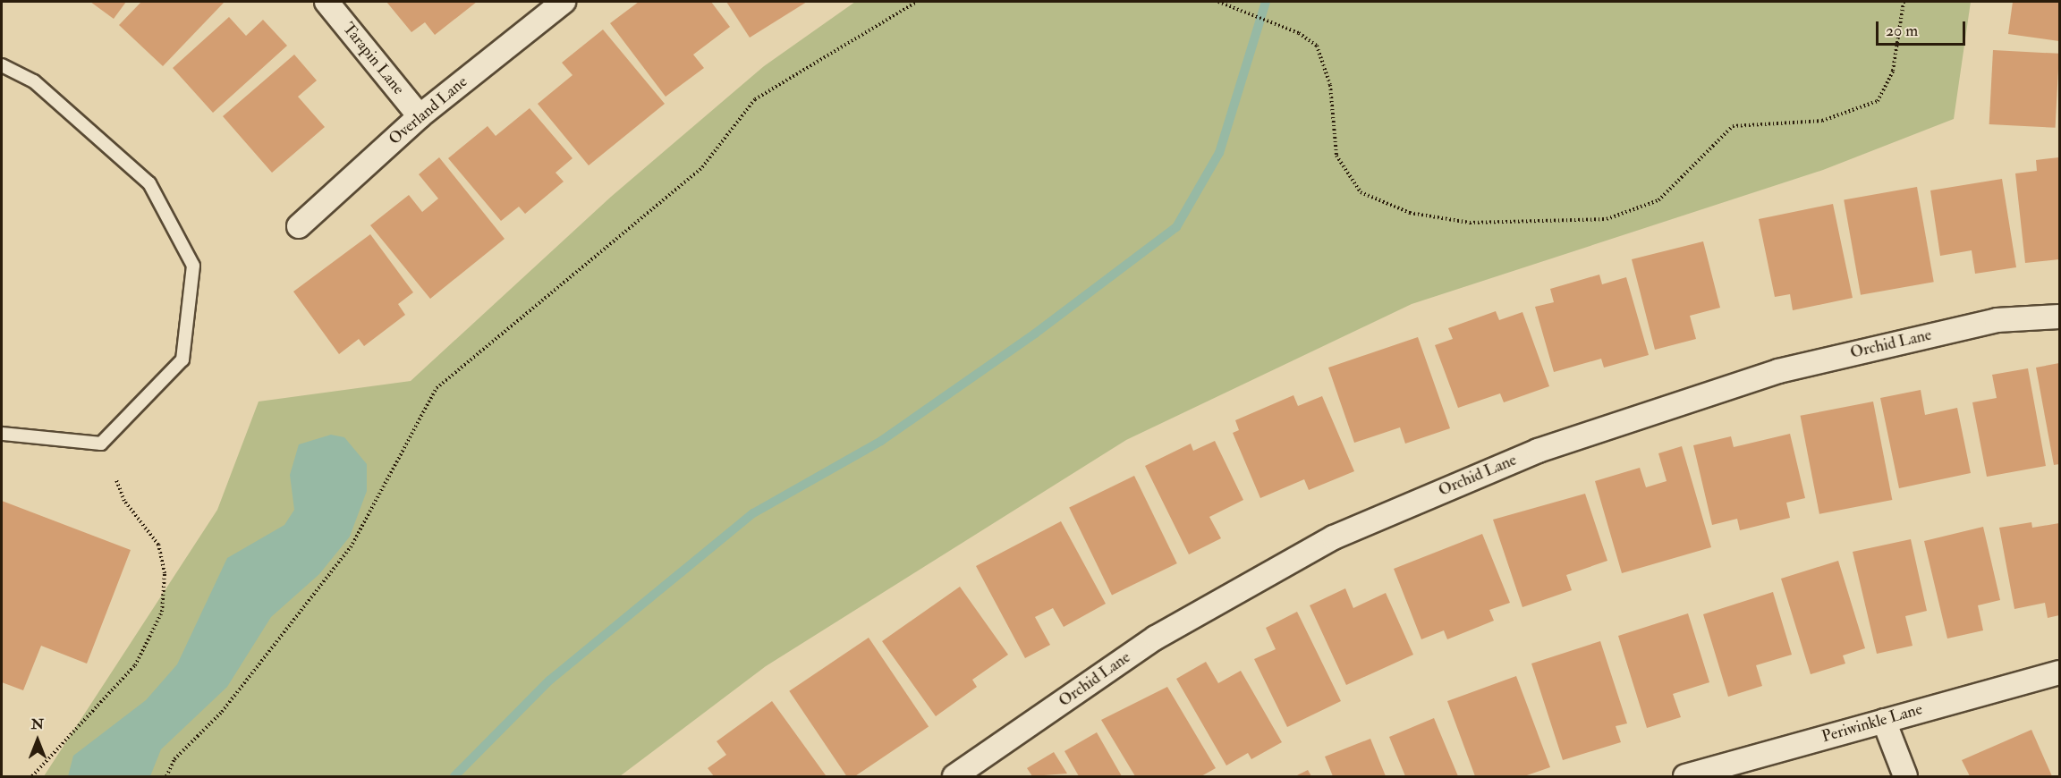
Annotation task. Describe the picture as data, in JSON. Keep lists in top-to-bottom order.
{
  "streets": {
    "street": [
      "Tarapin Lane",
      "Overland Lane",
      "Orchid Lane",
      "Periwinkle Lane"
    ]
  },
  "crossings": [
    ["Tarapin Lane", "Overland Lane"]
  ],
  "scale_bar": "20 m",
  "north": "top"
}
